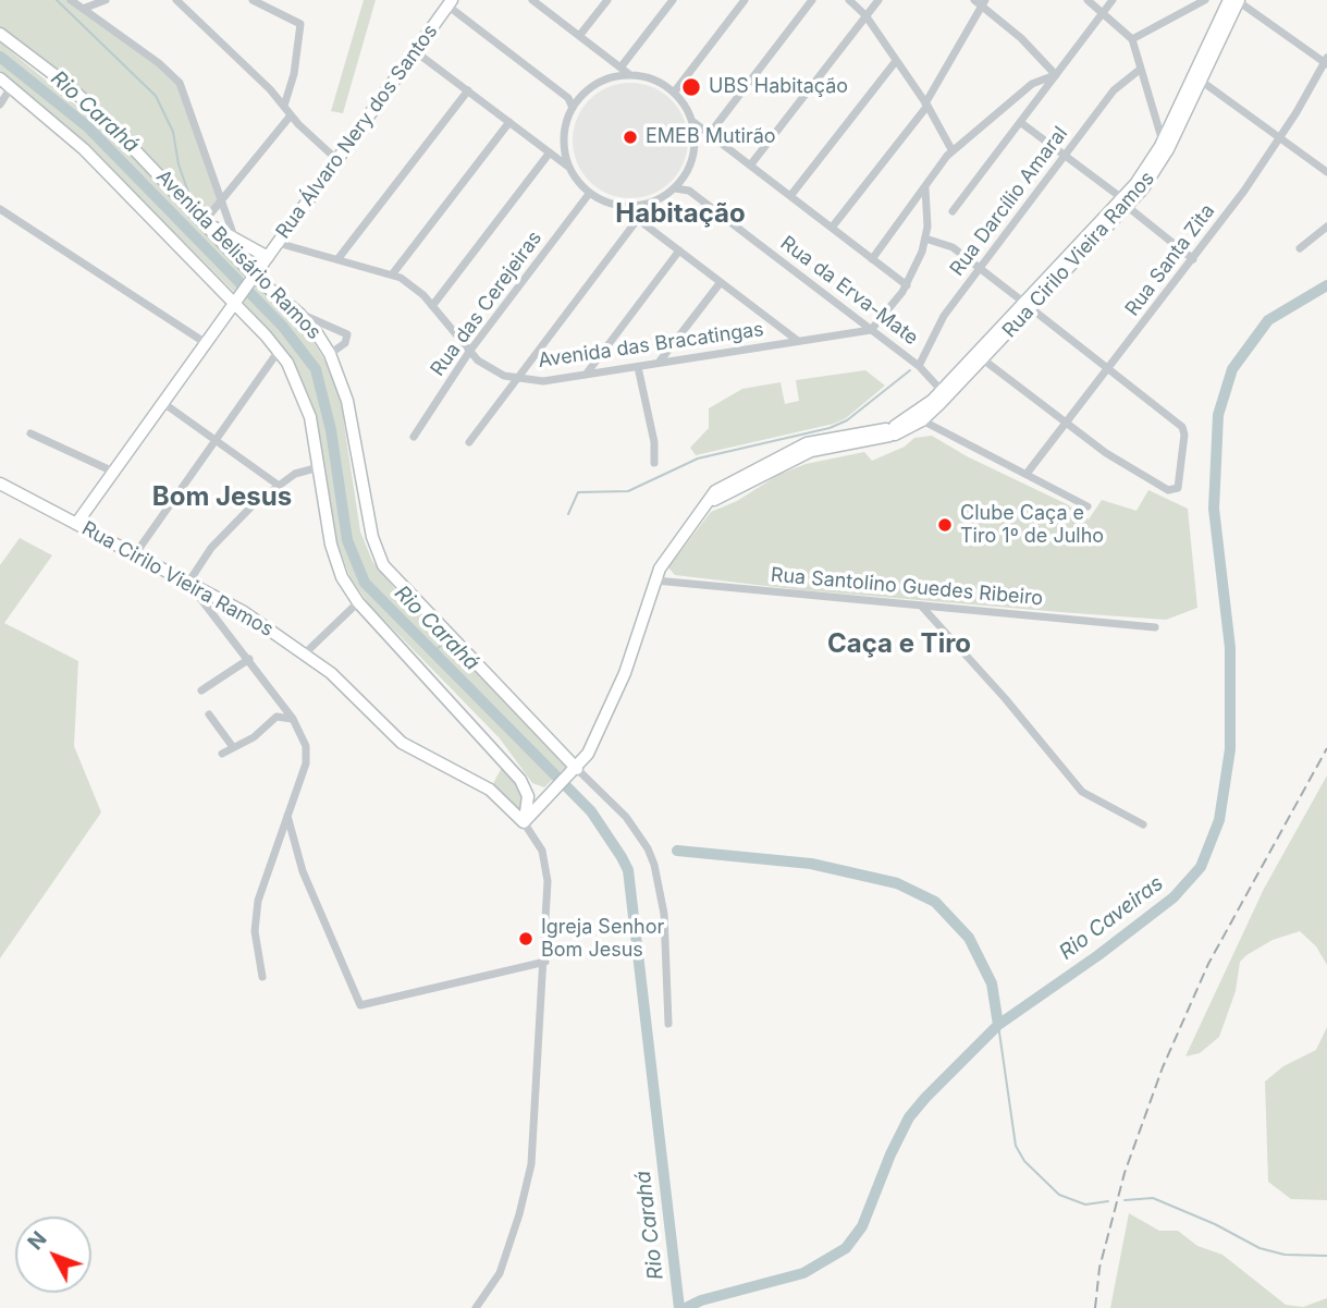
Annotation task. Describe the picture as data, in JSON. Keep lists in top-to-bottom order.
{
  "streets": {
    "main road": ["Rua Álvaro Nery dos Santos", "Avenida Belisário Ramos", "Rua Cirilo Vieira Ramos"],
    "street": [
      "Rua Darcílio Amaral",
      "Rua Santa Zita",
      "Rua da Erva-Mate",
      "Rua das Cerejeiras",
      "Avenida das Bracatingas",
      "Rua Santolino Guedes Ribeiro"
    ]
  },
  "crossings": [
    ["Rua Álvaro Nery dos Santos", "Avenida Belisário Ramos"],
    ["Rua Álvaro Nery dos Santos", "Rua Cirilo Vieira Ramos"],
    ["Rua Álvaro Nery dos Santos", "Avenida das Bracatingas"],
    ["Rua Darcílio Amaral", "Rua da Erva-Mate"],
    ["Avenida Belisário Ramos", "Rua Cirilo Vieira Ramos"],
    ["Rua Cirilo Vieira Ramos", "Rua da Erva-Mate"],
    ["Rua Cirilo Vieira Ramos", "Rua Santolino Guedes Ribeiro"],
    ["Rua da Erva-Mate", "Rua das Cerejeiras"],
    ["Rua da Erva-Mate", "Avenida das Bracatingas"],
    ["Rua das Cerejeiras", "Avenida das Bracatingas"]
  ],
  "districts": ["Habitação", "Bom Jesus", "Caça e Tiro"],
  "water": ["Rio Carahá", "Rio Caveiras"],
  "places": [
    "UBS Habitação",
    "EMEB Mutirão",
    "Clube Caça e Tiro 1º de Julho",
    "Igreja Senhor Bom Jesus"
  ],
  "north": "top left"
}
